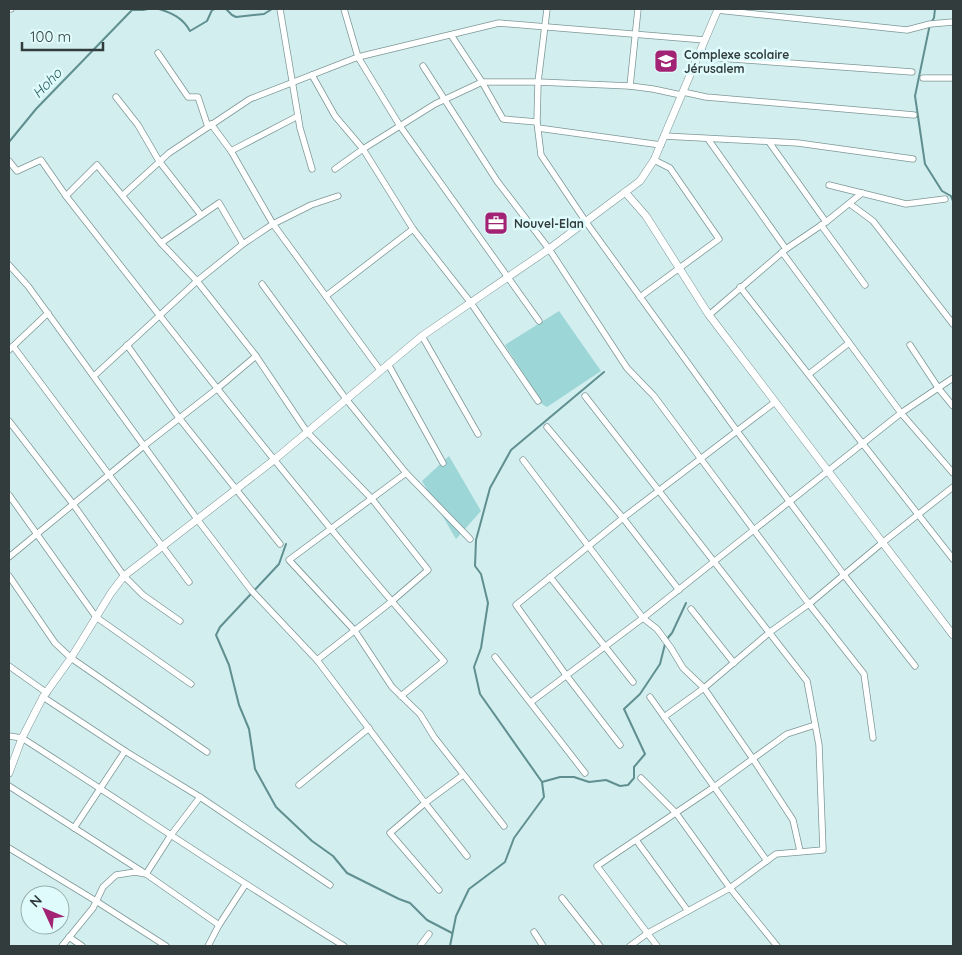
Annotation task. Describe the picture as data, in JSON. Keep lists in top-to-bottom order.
{
  "water": ["Hoho"],
  "places": {
    "school or university": ["Complexe scolaire Jérusalem"],
    "office": ["Nouvel-Elan"]
  },
  "scale_bar": "100 m",
  "north": "top left"
}
